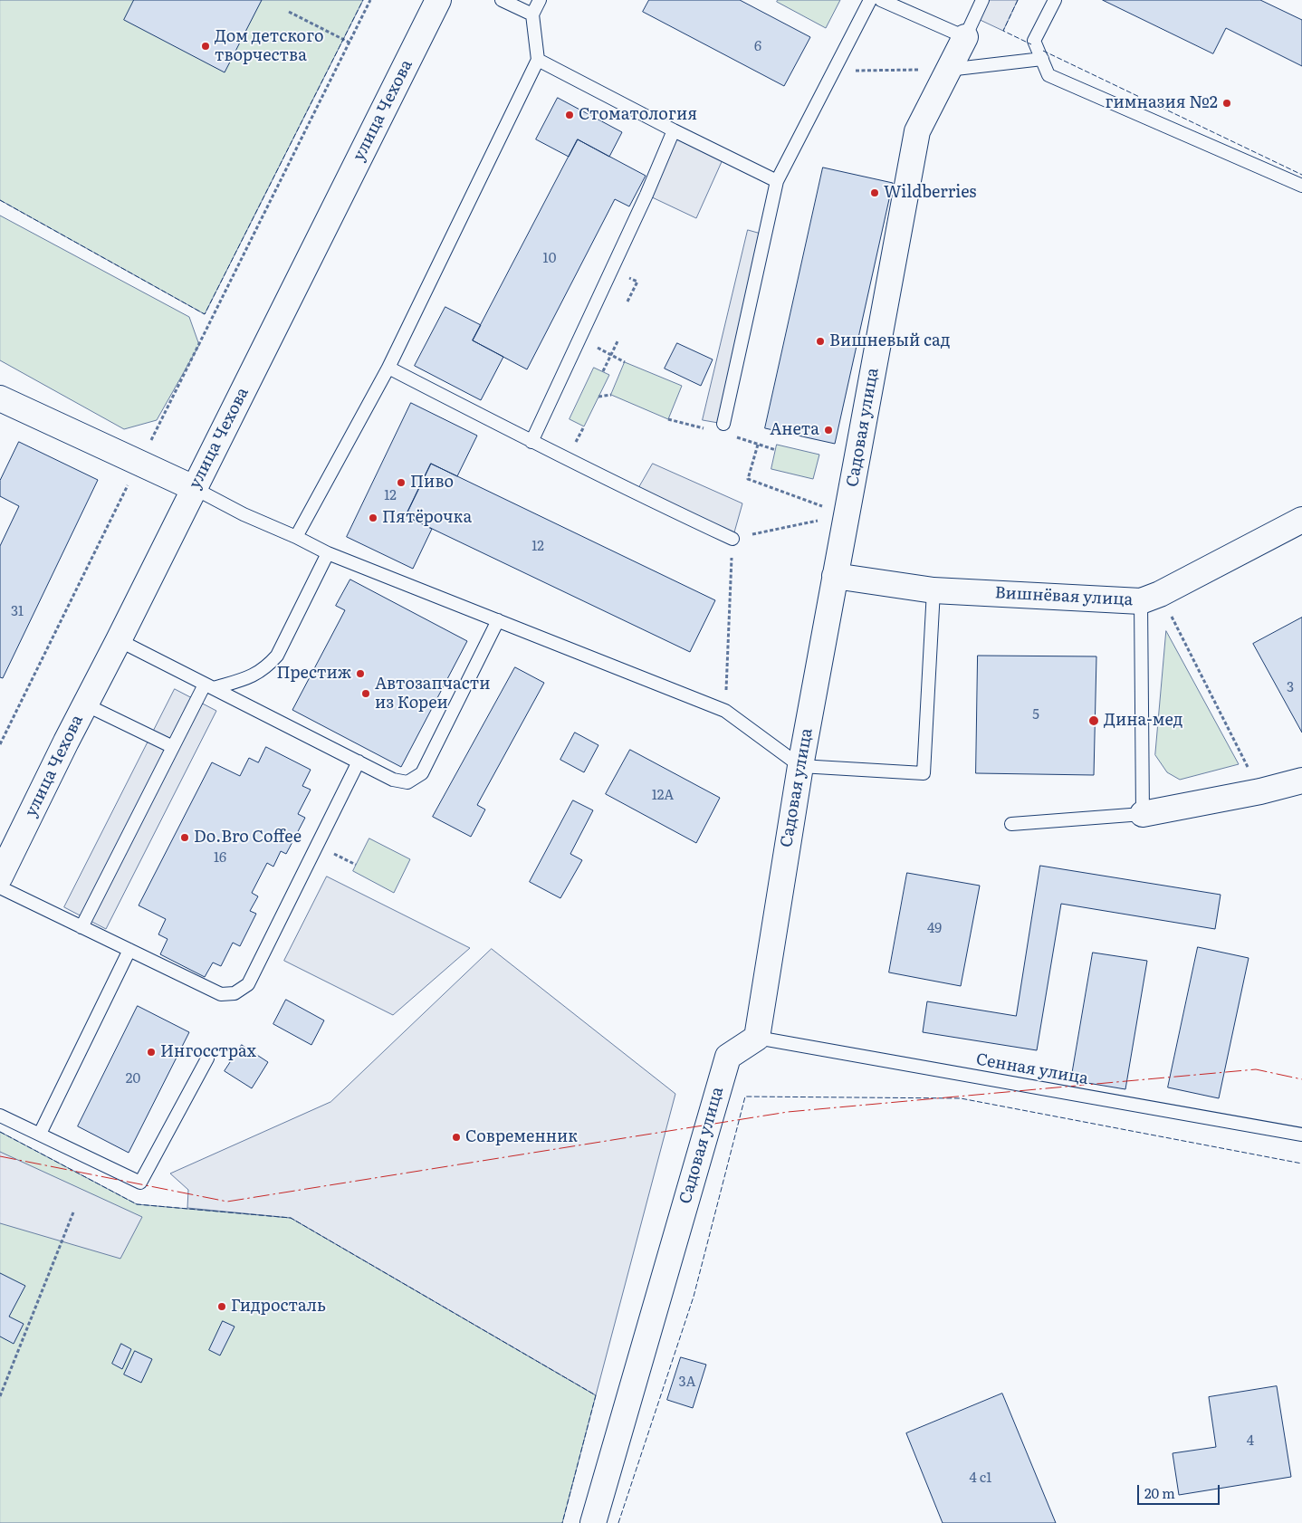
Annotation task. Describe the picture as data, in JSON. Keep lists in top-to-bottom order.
{
  "streets": {
    "street": ["улица Чехова", "Садовая улица", "Вишнёвая улица"],
    "lane": ["Сенная улица"]
  },
  "crossings": [
    ["Садовая улица", "Вишнёвая улица"],
    ["Садовая улица", "Сенная улица"]
  ],
  "places": [
    "Дом детского творчества",
    "гимназия №2",
    "Стоматология",
    "Wildberries",
    "Вишневый сад",
    "Анета",
    "Пиво",
    "Пятёрочка",
    "Престиж",
    "Автозапчасти из Кореи",
    "Дина-мед",
    "Do.Bro Coffee",
    "Ингосстрах",
    "Современник",
    "Гидросталь"
  ],
  "house_numbers": [
    "6",
    "10",
    "12",
    "12",
    "31",
    "3",
    "5",
    "12А",
    "16",
    "49",
    "20",
    "3А",
    "4",
    "4 с1"
  ],
  "scale_bar": "20 m"
}
